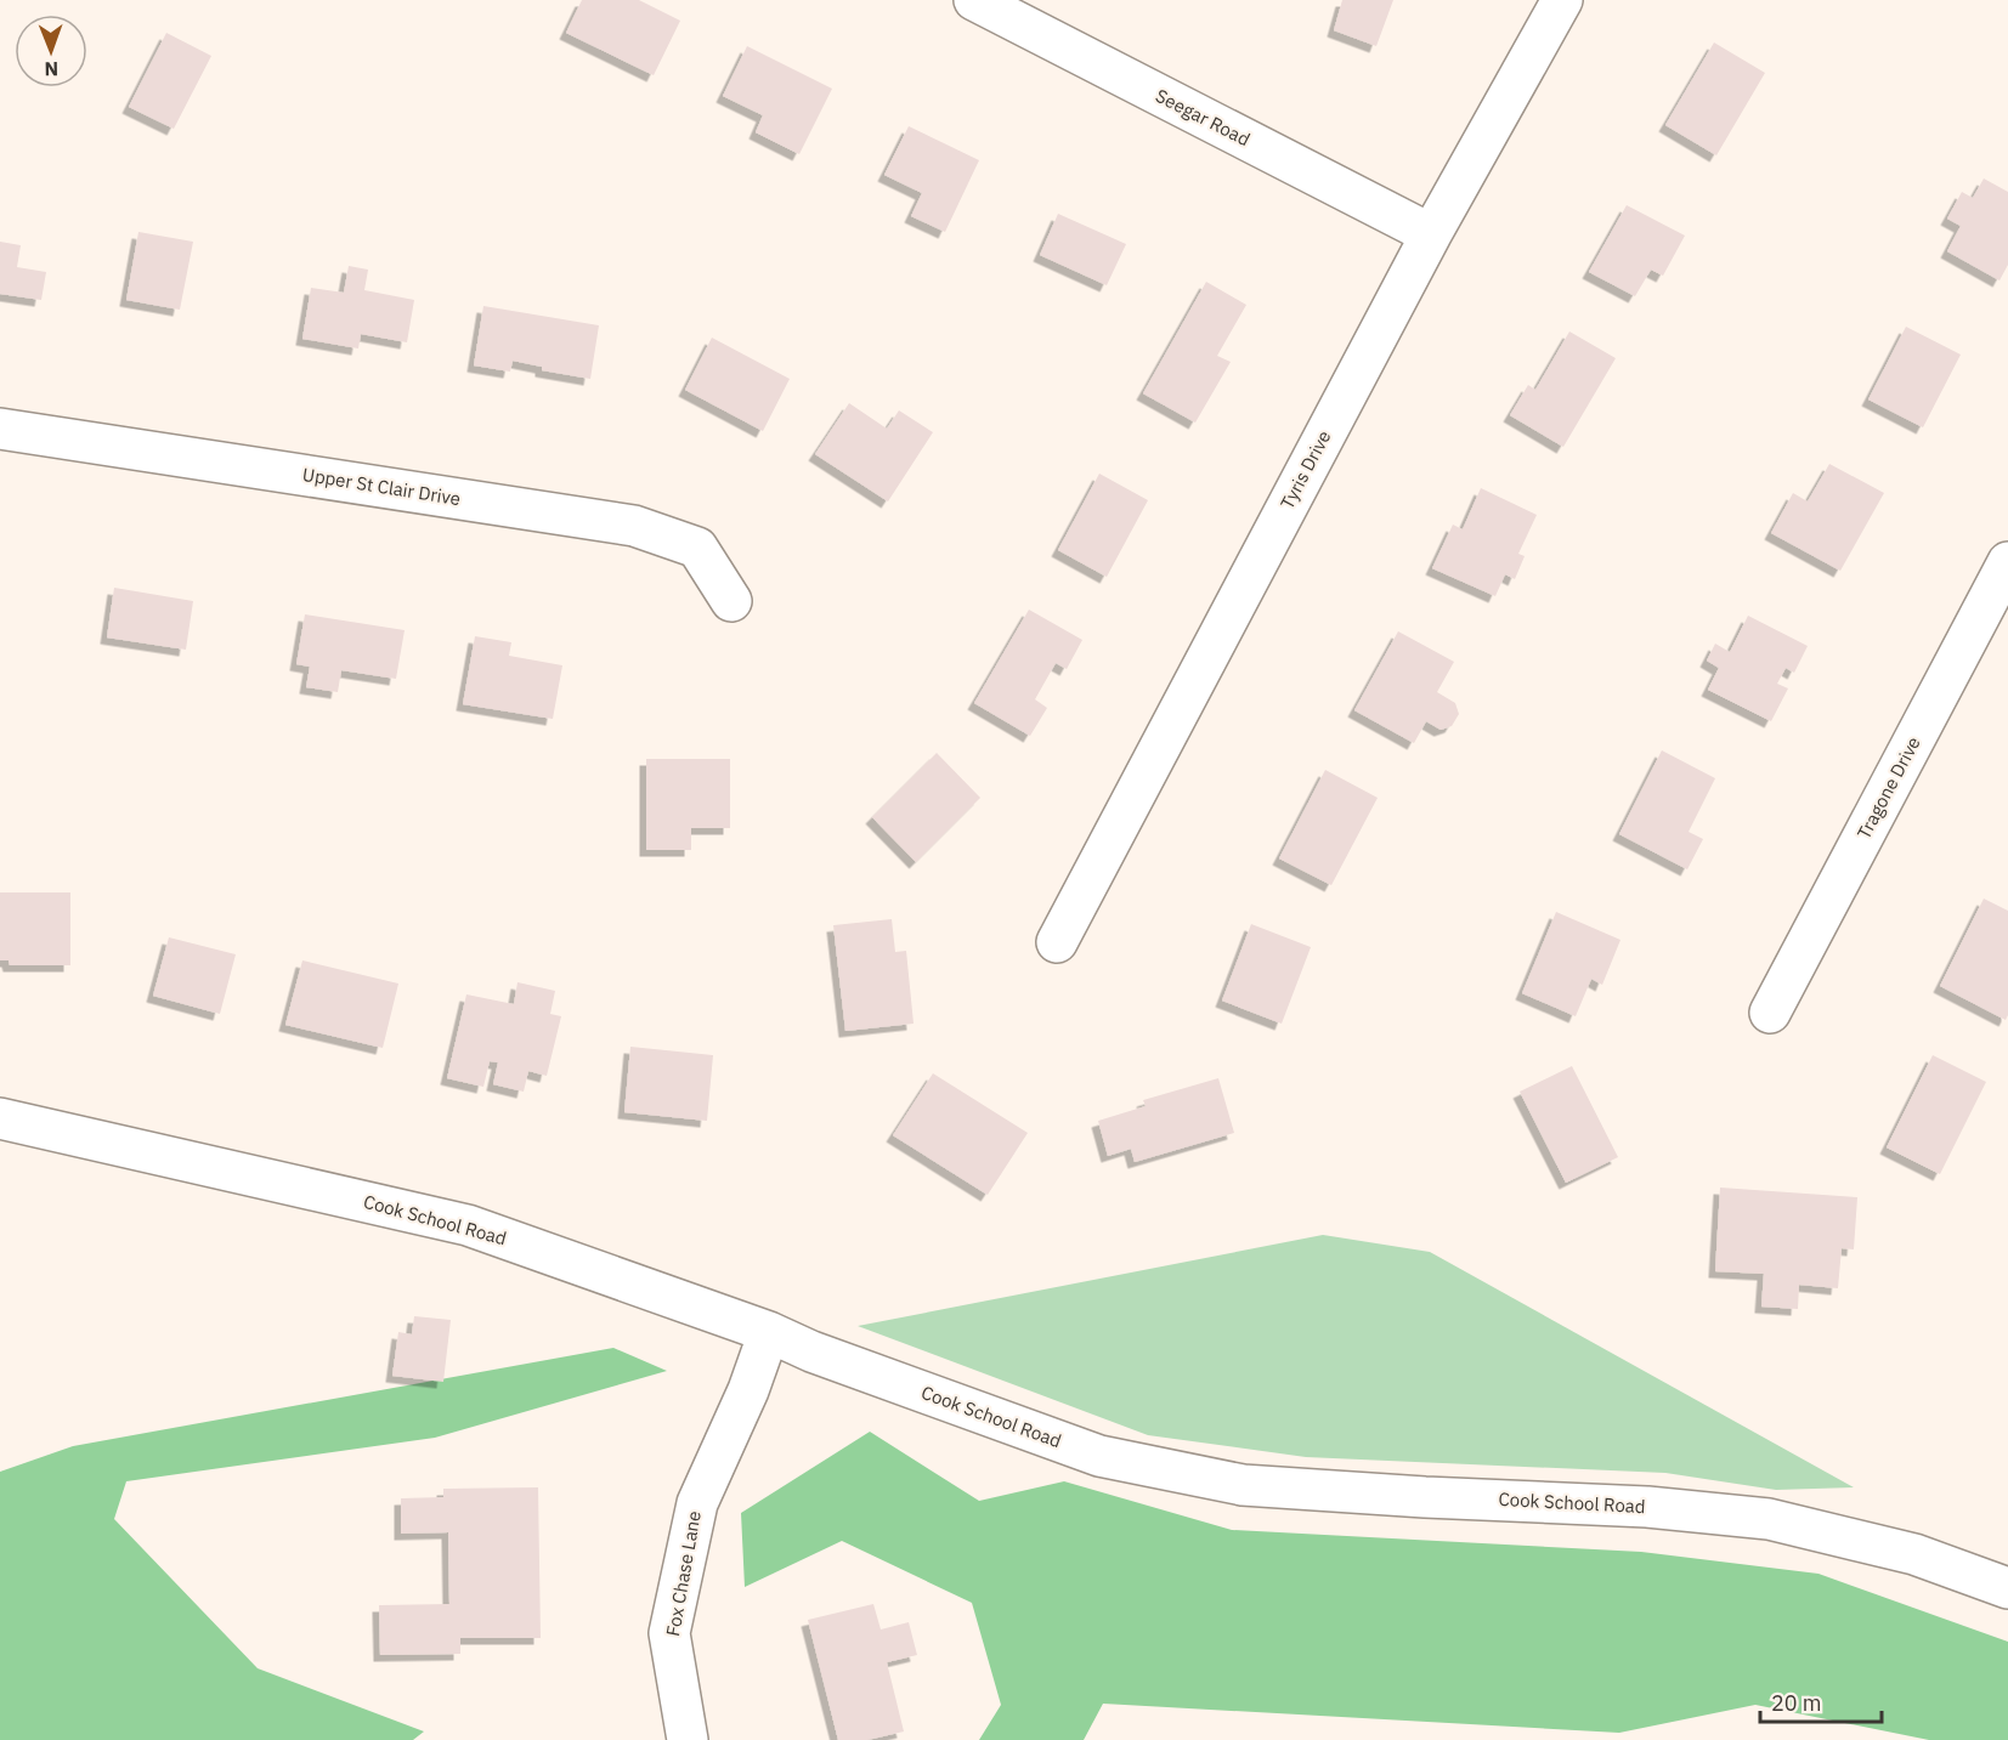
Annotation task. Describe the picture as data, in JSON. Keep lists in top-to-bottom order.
{
  "streets": {
    "street": [
      "Seegar Road",
      "Tyris Drive",
      "Upper St Clair Drive",
      "Tragone Drive",
      "Cook School Road",
      "Fox Chase Lane"
    ]
  },
  "crossings": [
    ["Seegar Road", "Tyris Drive"],
    ["Cook School Road", "Fox Chase Lane"]
  ],
  "scale_bar": "20 m",
  "north": "bottom"
}
